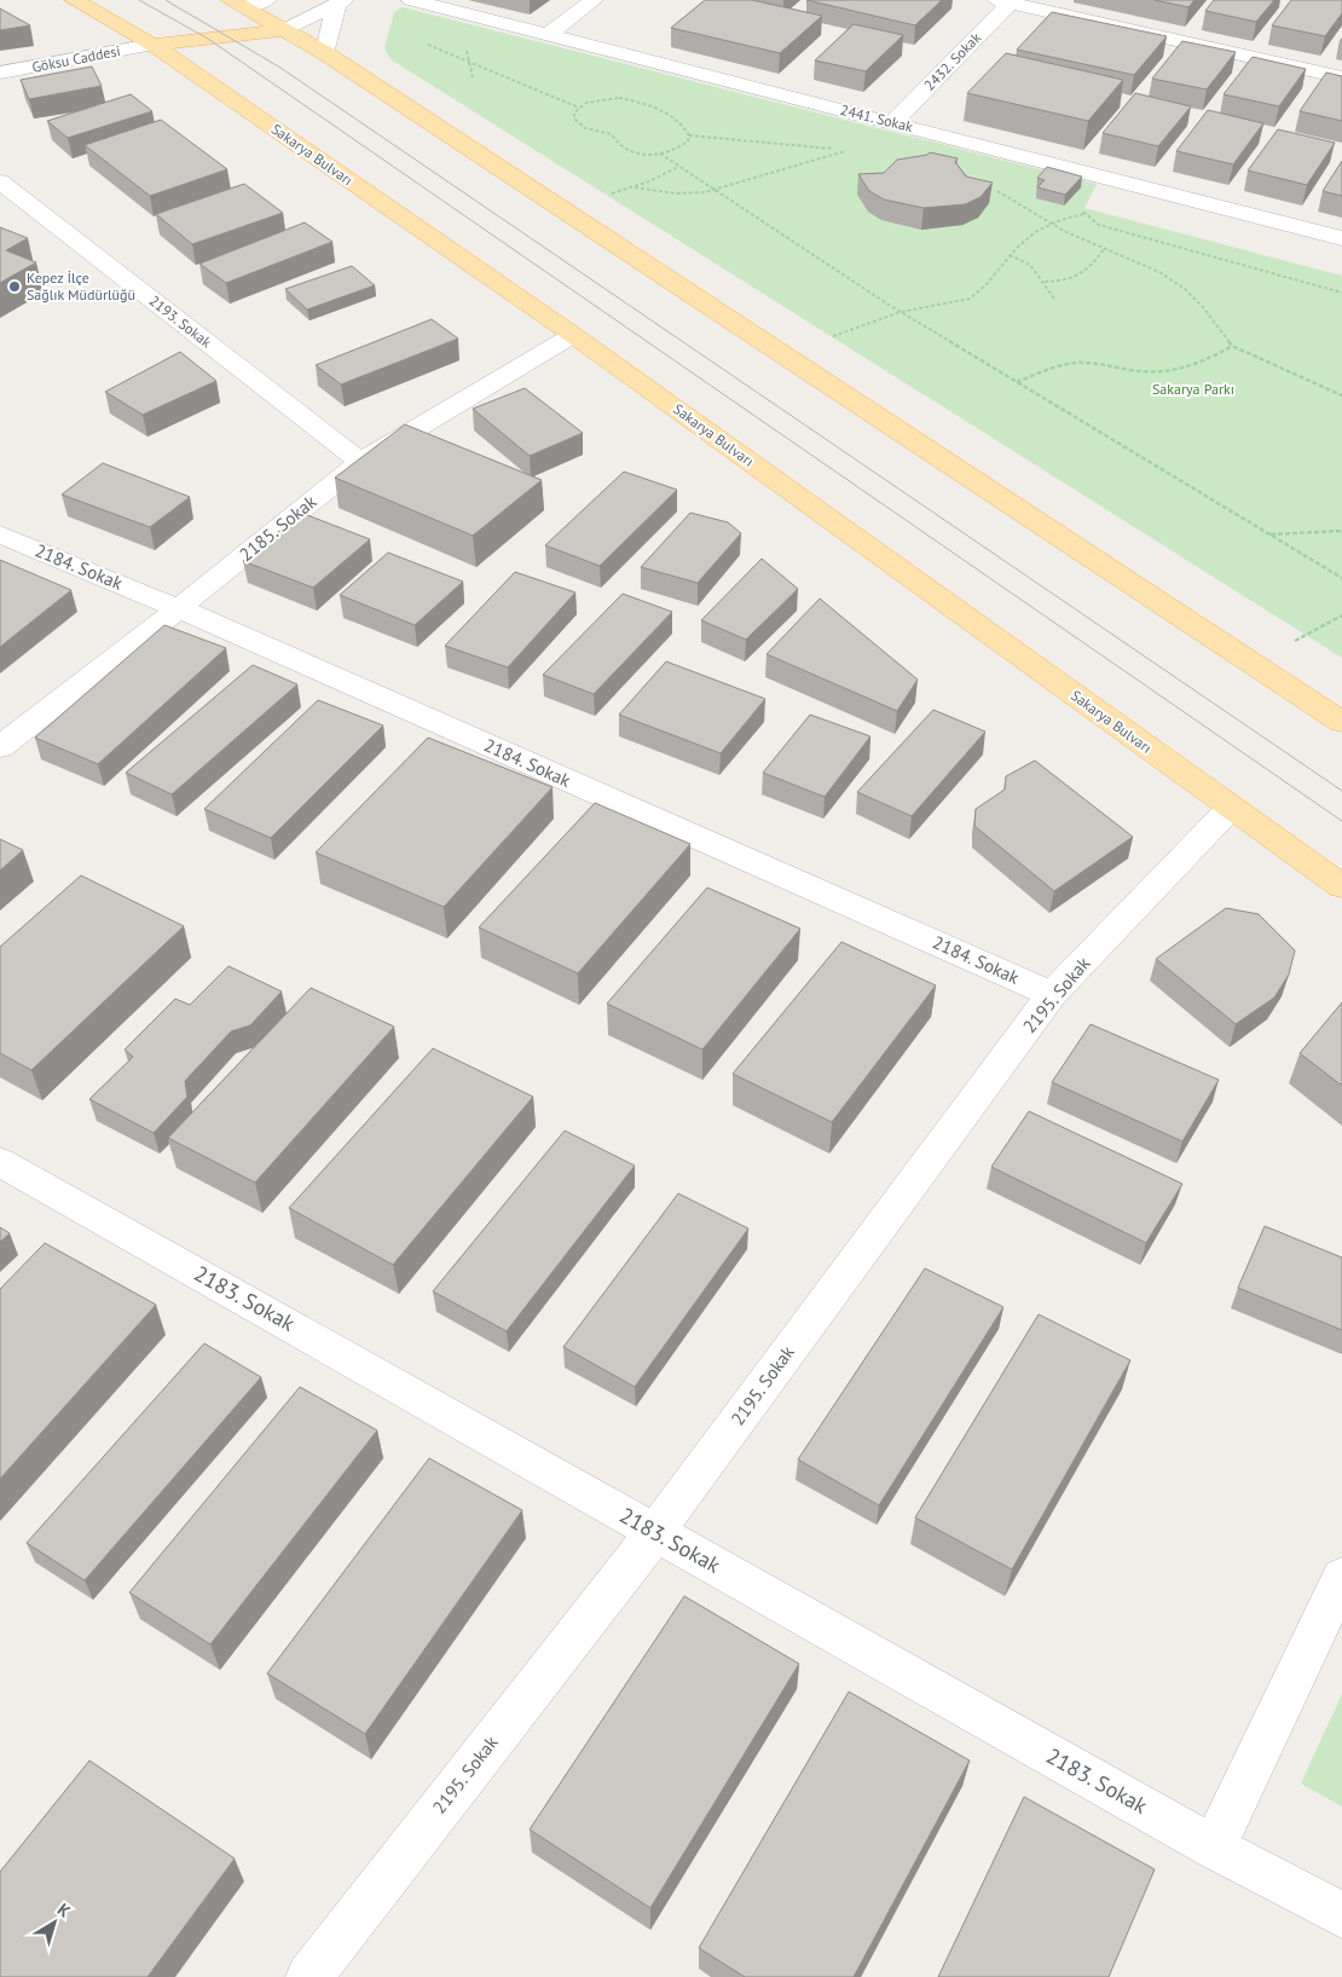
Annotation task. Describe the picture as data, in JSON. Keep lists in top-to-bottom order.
{
  "streets": {
    "main road": ["Sakarya Bulvarı"],
    "street": [
      "Göksu Caddesi",
      "2432. Sokak",
      "2441. Sokak",
      "2193. Sokak",
      "2185. Sokak",
      "2184. Sokak",
      "2195. Sokak",
      "2183. Sokak"
    ]
  },
  "crossings": [
    ["Göksu Caddesi", "Sakarya Bulvarı"],
    ["2432. Sokak", "2441. Sokak"],
    ["Sakarya Bulvarı", "2185. Sokak"],
    ["Sakarya Bulvarı", "2195. Sokak"],
    ["2193. Sokak", "2185. Sokak"],
    ["2185. Sokak", "2184. Sokak"],
    ["2184. Sokak", "2195. Sokak"],
    ["2195. Sokak", "2183. Sokak"]
  ],
  "parks": ["Sakarya Parkı"],
  "places": ["Kepez İlçe Sağlık Müdürlüğü"],
  "north": "top right"
}
